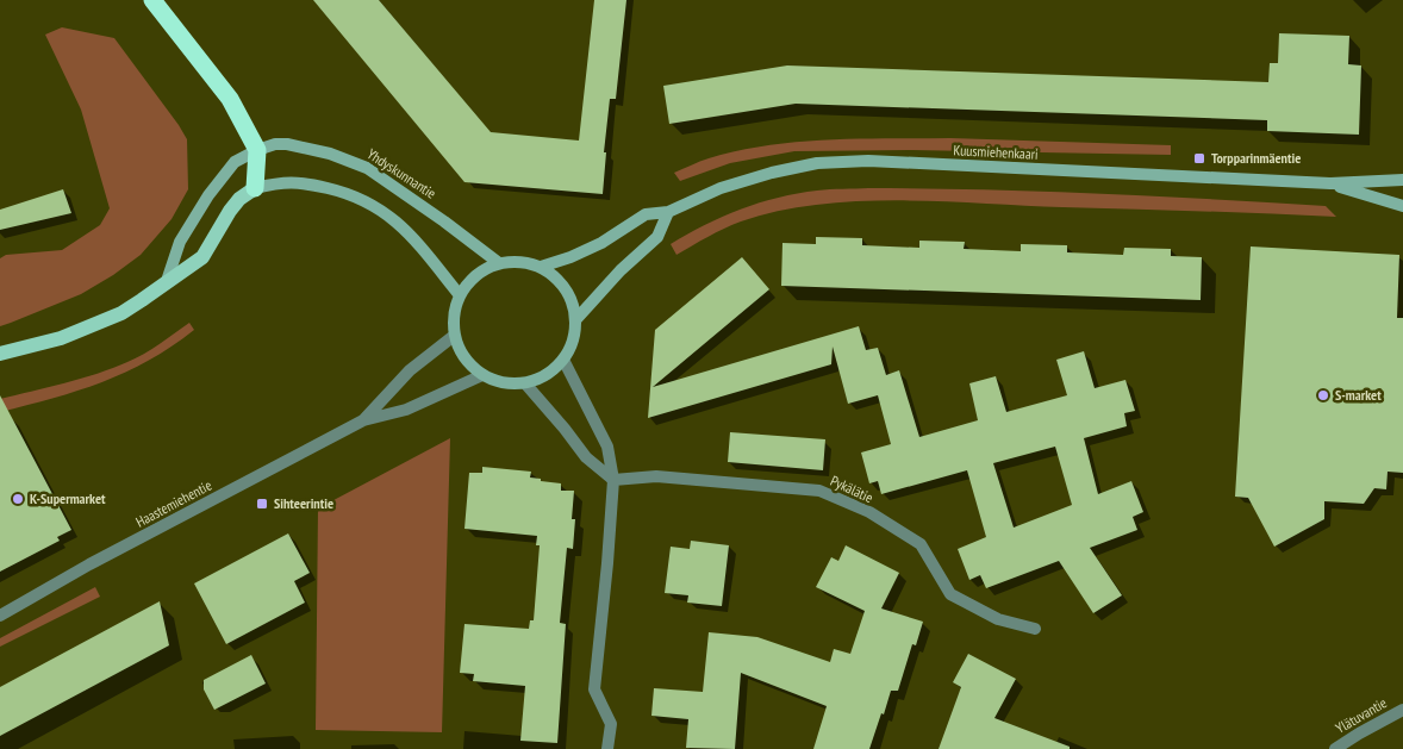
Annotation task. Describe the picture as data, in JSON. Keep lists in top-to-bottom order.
{
  "streets": {
    "main road": ["Kuusmiehenkaari", "Yhdyskunnantie"],
    "street": ["Pykälätie", "Haastemiehentie", "Ylätuvantie"]
  },
  "crossings": [
    ["Kuusmiehenkaari", "Yhdyskunnantie"],
    ["Kuusmiehenkaari", "Haastemiehentie"],
    ["Yhdyskunnantie", "Haastemiehentie"]
  ],
  "places": {
    "transit": ["Torpparinmäentie", "Sihteerintie"],
    "other": ["S-market", "K-Supermarket"]
  }
}
